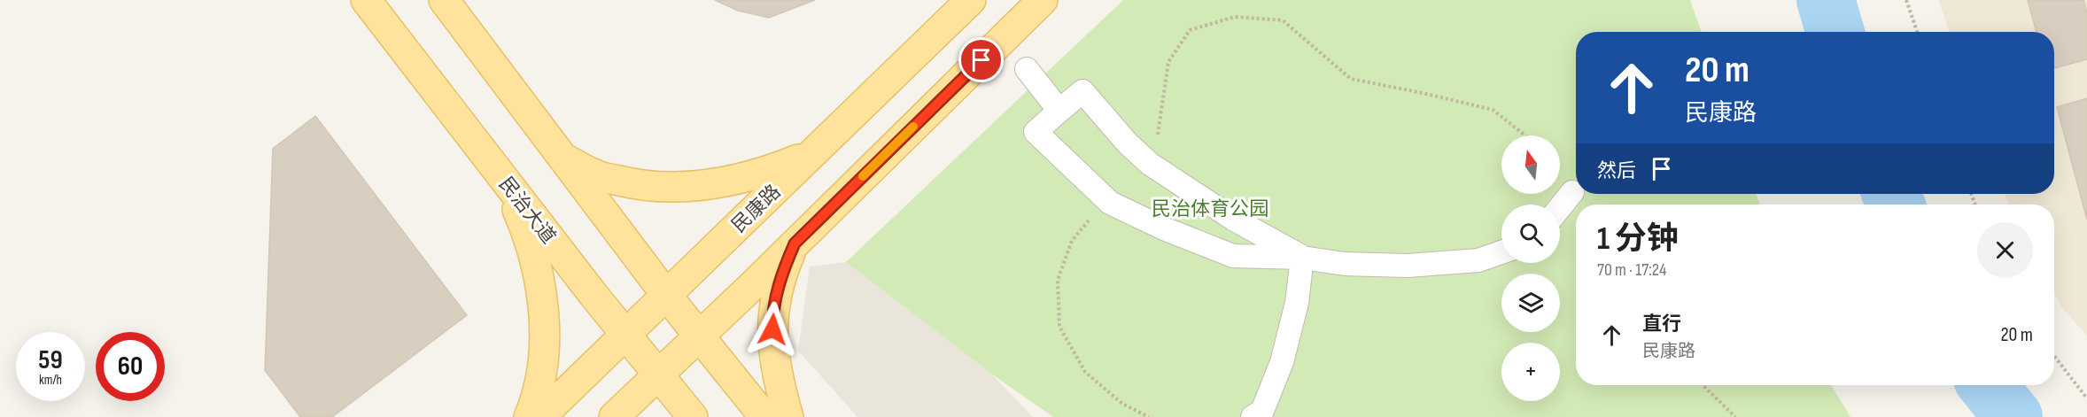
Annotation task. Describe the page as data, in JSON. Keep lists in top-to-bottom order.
{
  "streets": {
    "main road": ["民康路", "民治大道"]
  },
  "crossings": [
    ["民康路", "民治大道"]
  ],
  "parks": ["民治体育公园"],
  "north": "top",
  "page": {
    "turn": ["20 m", "民康路"],
    "map_buttons": "+",
    "then": "然后",
    "heading": ["1 分钟", "70 m · 17:24"],
    "list": [
      {
        "name": "直行",
        "note": "民康路",
        "value": "20 m"
      }
    ],
    "speed": "59 km/h",
    "limit": "60"
  }
}
